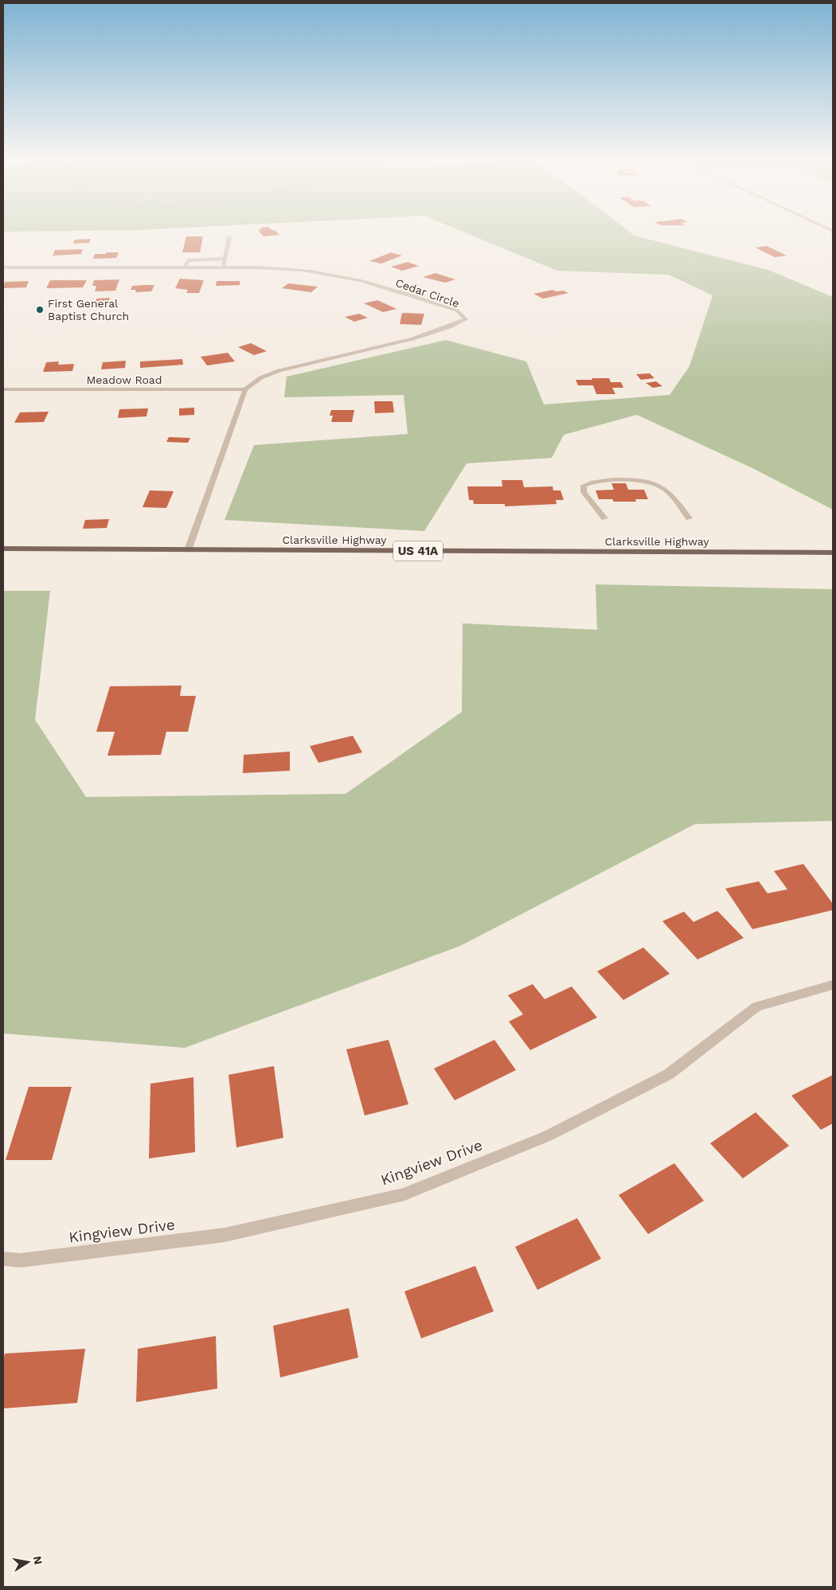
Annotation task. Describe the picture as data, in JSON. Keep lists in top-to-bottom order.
{
  "streets": {
    "main road": ["Clarksville Highway", "US 41A"],
    "street": ["Cedar Circle", "Meadow Road", "Kingview Drive"]
  },
  "crossings": [
    ["Cedar Circle", "Meadow Road"]
  ],
  "places": ["First General Baptist Church"],
  "north": "right"
}
